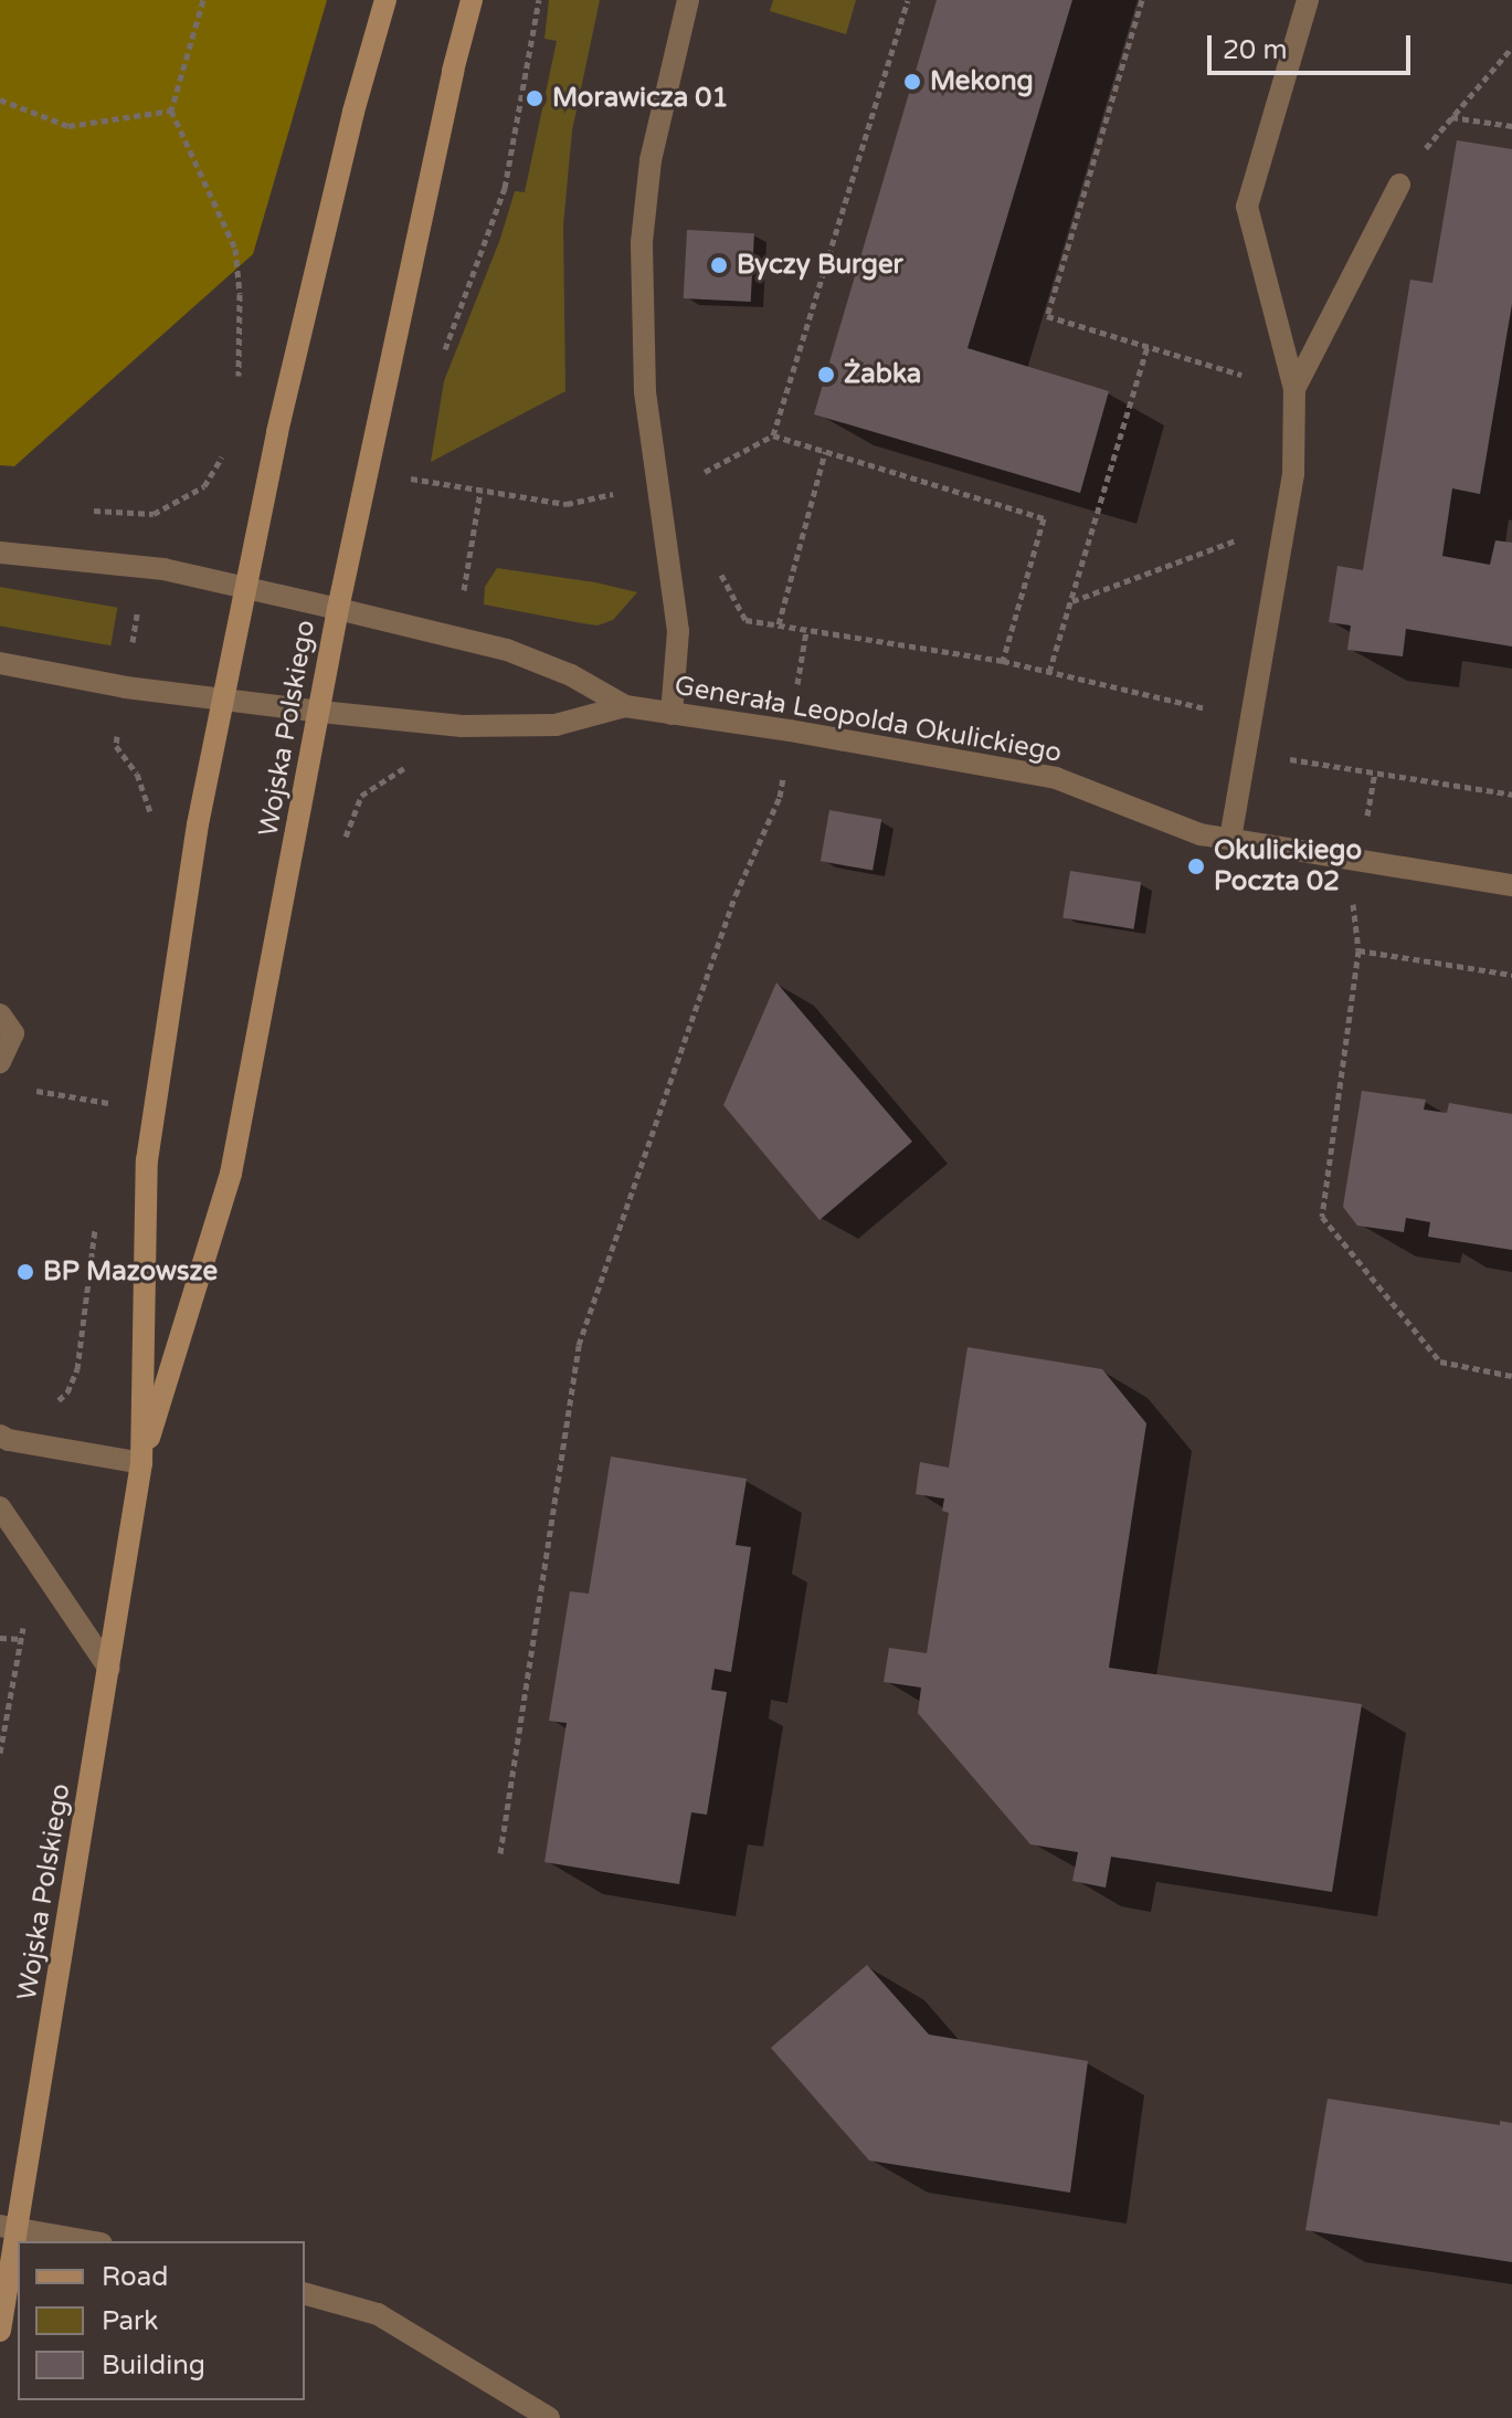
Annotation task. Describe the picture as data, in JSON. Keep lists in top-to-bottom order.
{
  "streets": {
    "main road": ["Wojska Polskiego"],
    "street": ["Generała Leopolda Okulickiego"]
  },
  "crossings": [
    ["Generała Leopolda Okulickiego", "Wojska Polskiego"]
  ],
  "places": [
    "Mekong",
    "Morawicza 01",
    "Byczy Burger",
    "Żabka",
    "Okulickiego Poczta 02",
    "BP Mazowsze"
  ],
  "legend": ["Road", "Park", "Building"],
  "scale_bar": "20 m"
}
